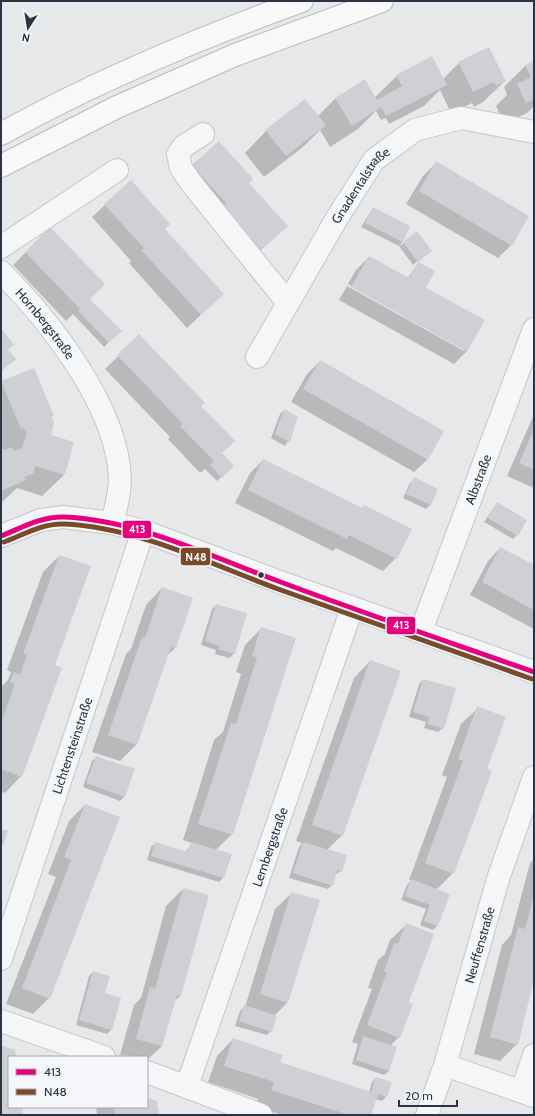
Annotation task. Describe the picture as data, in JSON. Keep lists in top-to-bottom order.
{
  "streets": {
    "street": [
      "Gnadentalstraße",
      "Hornbergstraße",
      "Albstraße",
      "Lichtensteinstraße",
      "Lembergstraße",
      "Neuffenstraße"
    ]
  },
  "lines": ["transit line 413", "transit line N48"],
  "legend": ["413", "N48"],
  "scale_bar": "20 m",
  "north": "bottom"
}
